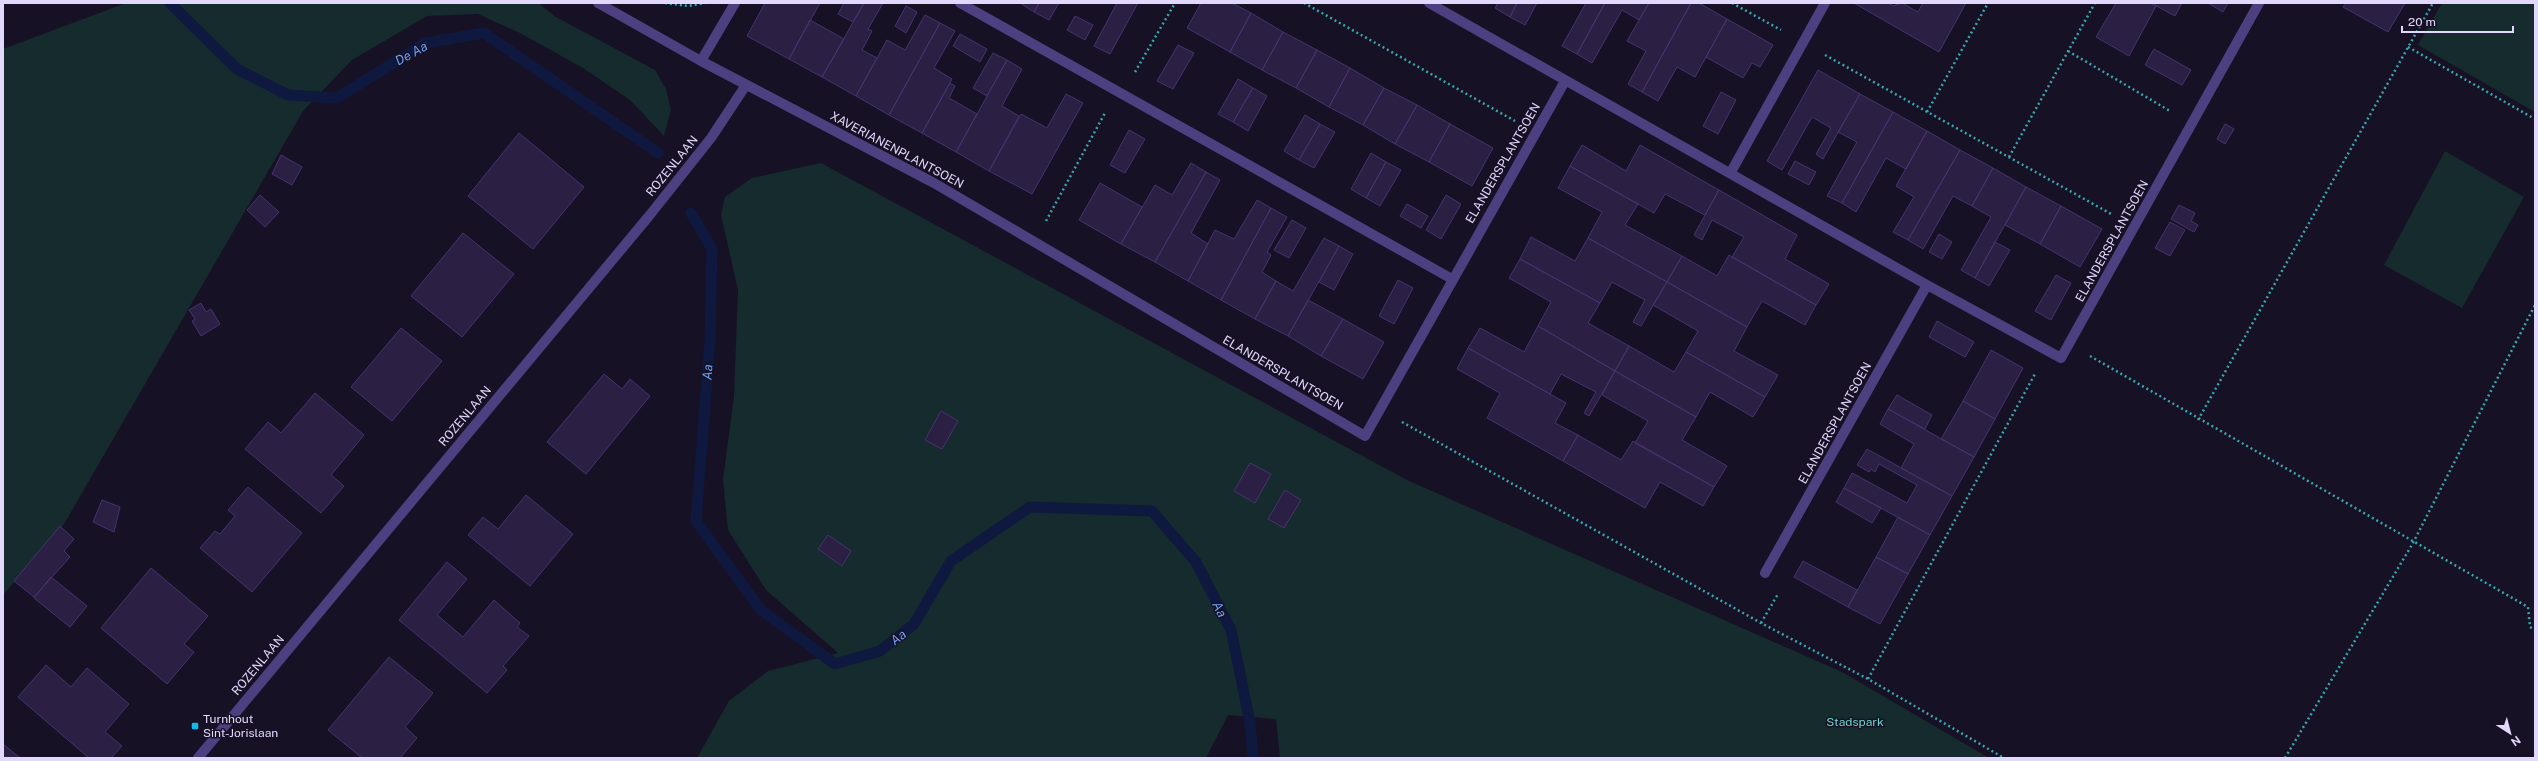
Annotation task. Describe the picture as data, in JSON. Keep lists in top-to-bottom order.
{
  "streets": {
    "street": ["XAVERIANENPLANTSOEN", "ELANDERSPLANTSOEN", "ROZENLAAN"]
  },
  "crossings": [
    ["XAVERIANENPLANTSOEN", "ELANDERSPLANTSOEN"],
    ["XAVERIANENPLANTSOEN", "ROZENLAAN"]
  ],
  "water": ["De Aa", "Aa"],
  "parks": ["Stadspark"],
  "places": {
    "transit": ["Turnhout Sint-Jorislaan"]
  },
  "scale_bar": "20 m",
  "north": "bottom right"
}
